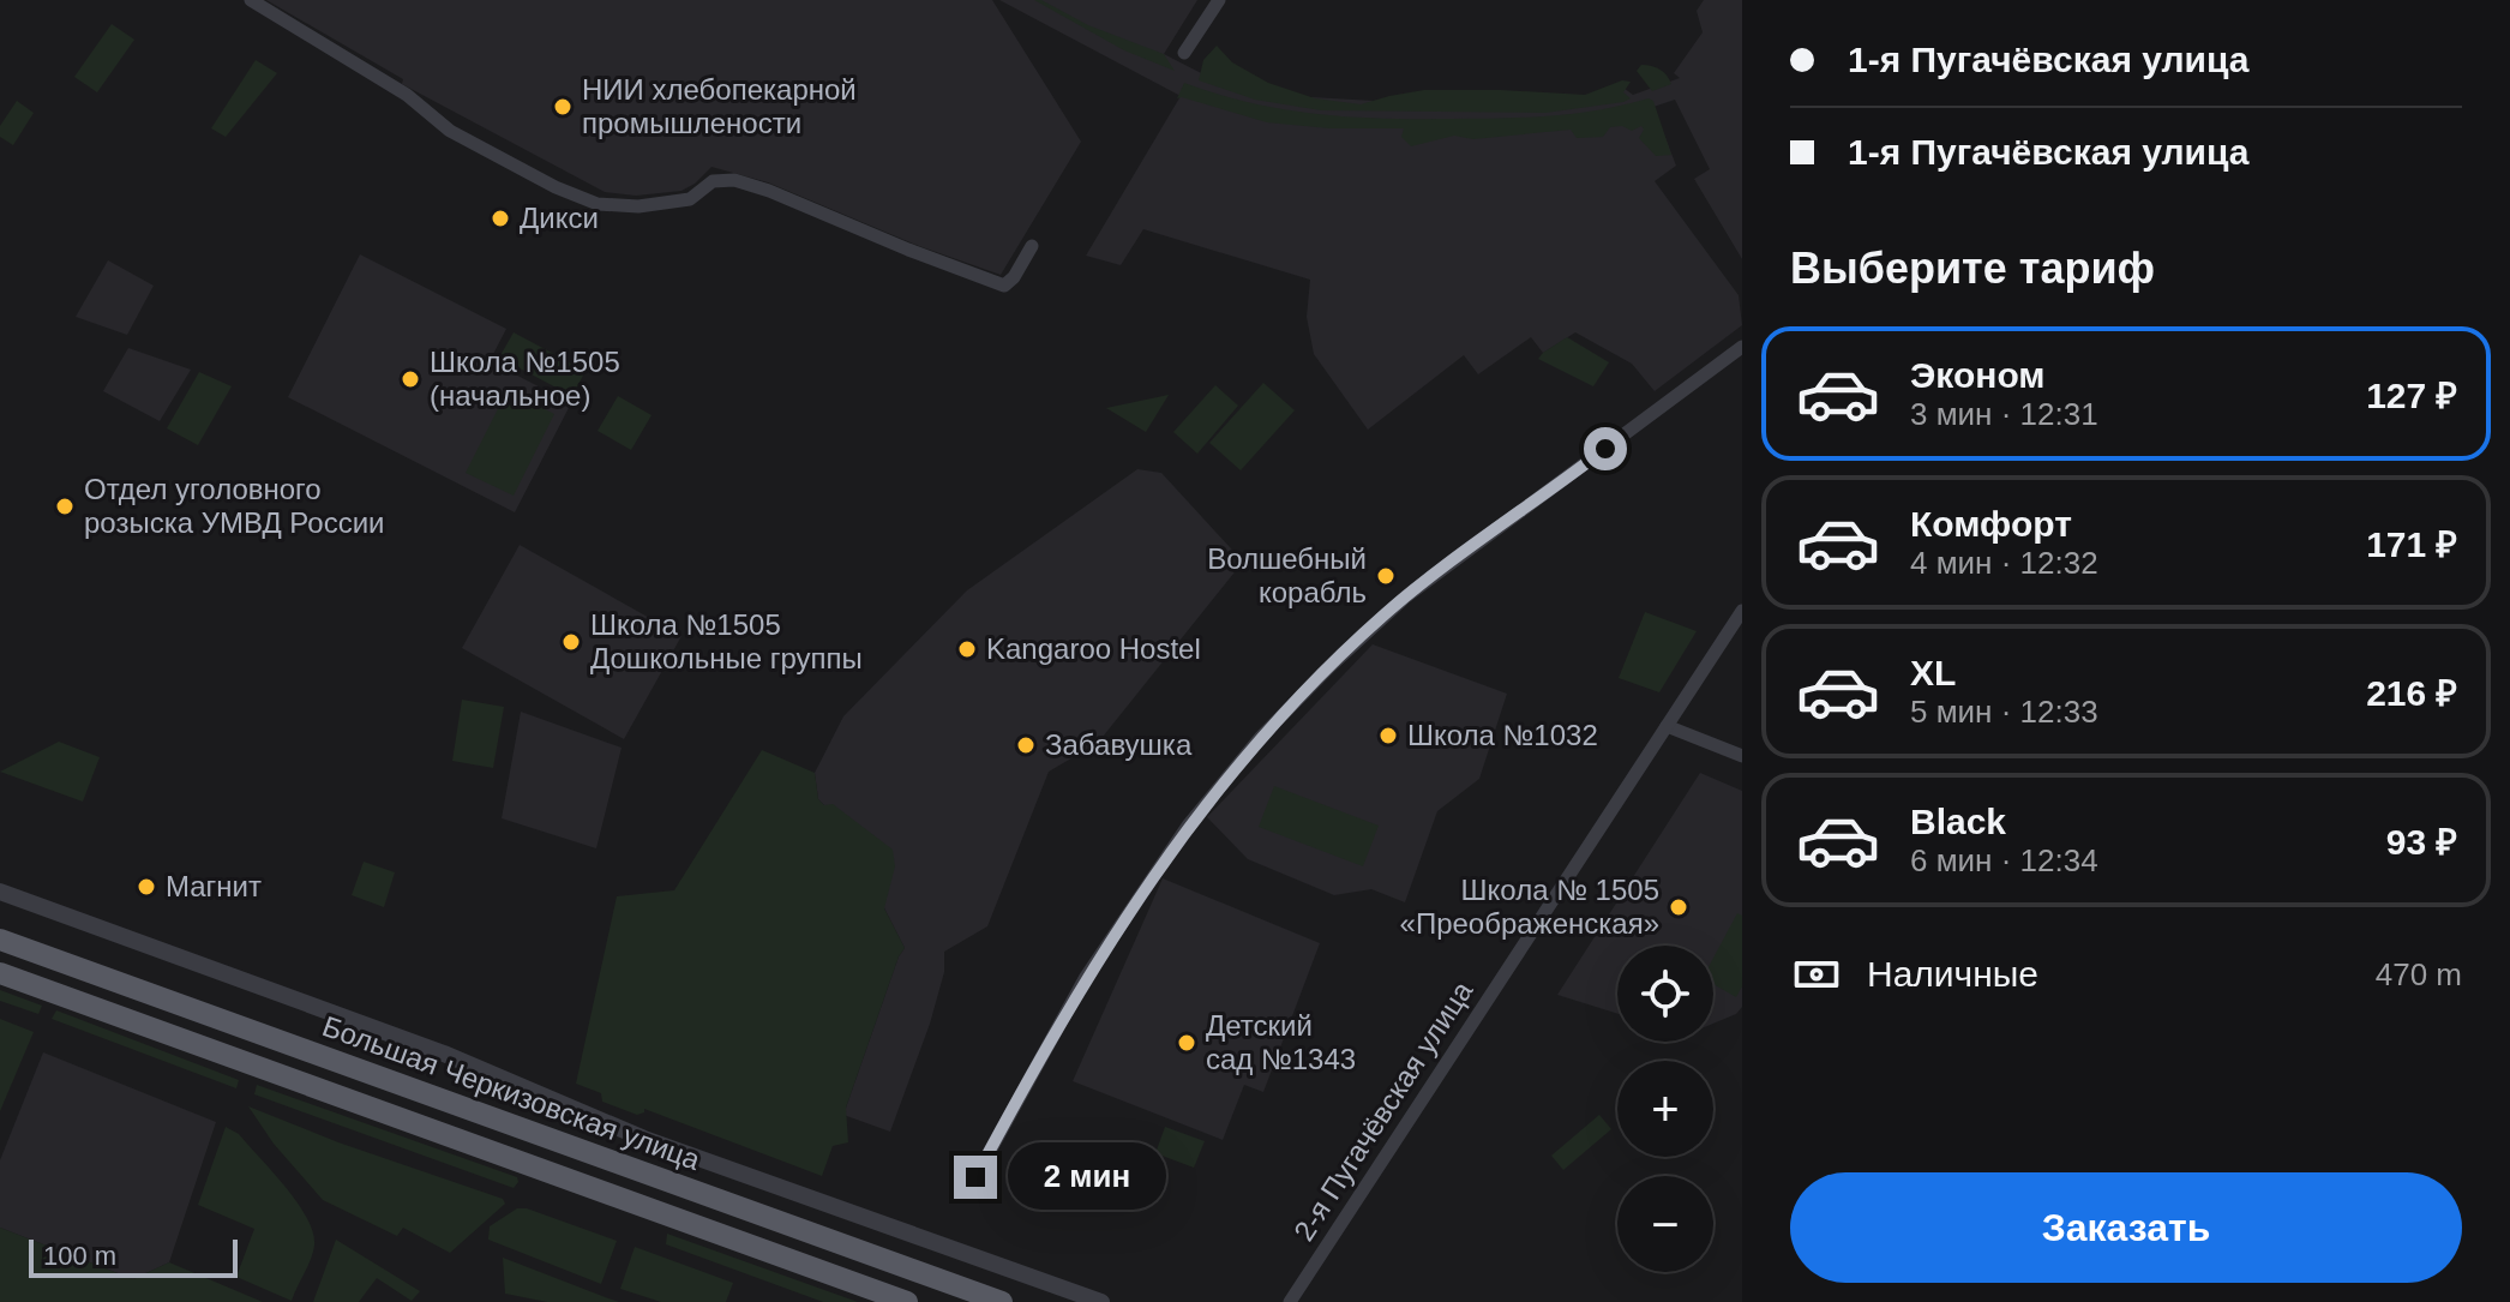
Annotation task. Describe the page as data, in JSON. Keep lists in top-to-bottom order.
{
  "streets": {
    "main road": ["Большая Черкизовская улица"],
    "street": ["2-я Пугачёвская улица"]
  },
  "places": [
    "НИИ хлебопекарной промышлености",
    "Дикси",
    "Школа №1505 (начальное)",
    "Отдел уголовного розыска УМВД России",
    "Волшебный корабль",
    "Школа №1505 Дошкольные группы",
    "Kangaroo Hostel",
    "Школа №1032",
    "Забавушка",
    "Магнит",
    "Школа № 1505 «Преображенская»",
    "Детский сад №1343"
  ],
  "scale_bar": "100 m",
  "page": {
    "banner": ["1-я Пугачёвская улица", "1-я Пугачёвская улица"],
    "heading": "Выберите тариф",
    "list": [
      {
        "name": "Эконом",
        "note": "3 мин · 12:31",
        "value": "127 ₽"
      },
      {
        "name": "Комфорт",
        "note": "4 мин · 12:32",
        "value": "171 ₽"
      },
      {
        "name": "XL",
        "note": "5 мин · 12:33",
        "value": "216 ₽"
      },
      {
        "name": "Black",
        "note": "6 мин · 12:34",
        "value": "93 ₽"
      }
    ],
    "pay": ["Наличные", "470 m"],
    "map_buttons": ["+", "−"],
    "bubble": "2 мин",
    "buttons": "Заказать",
    "scale": "100 m"
  }
}
